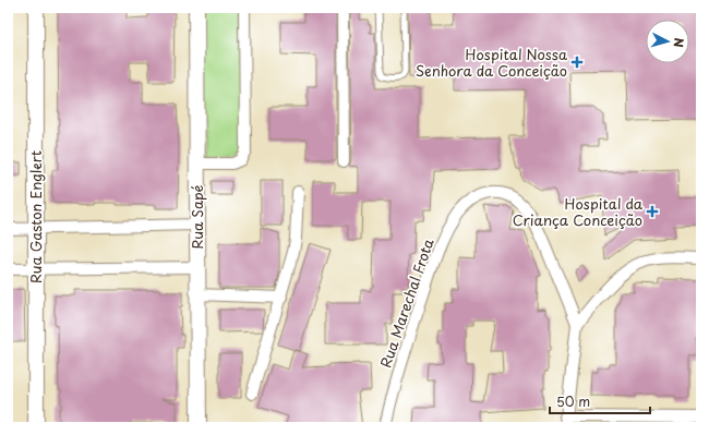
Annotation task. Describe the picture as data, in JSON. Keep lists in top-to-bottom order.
{
  "streets": {
    "street": ["Rua Gaston Englert", "Rua Sapé", "Rua Marechal Frota"]
  },
  "places": {
    "health": ["Hospital Nossa Senhora da Conceição", "Hospital da Criança Conceição"]
  },
  "scale_bar": "50 m",
  "north": "right"
}
